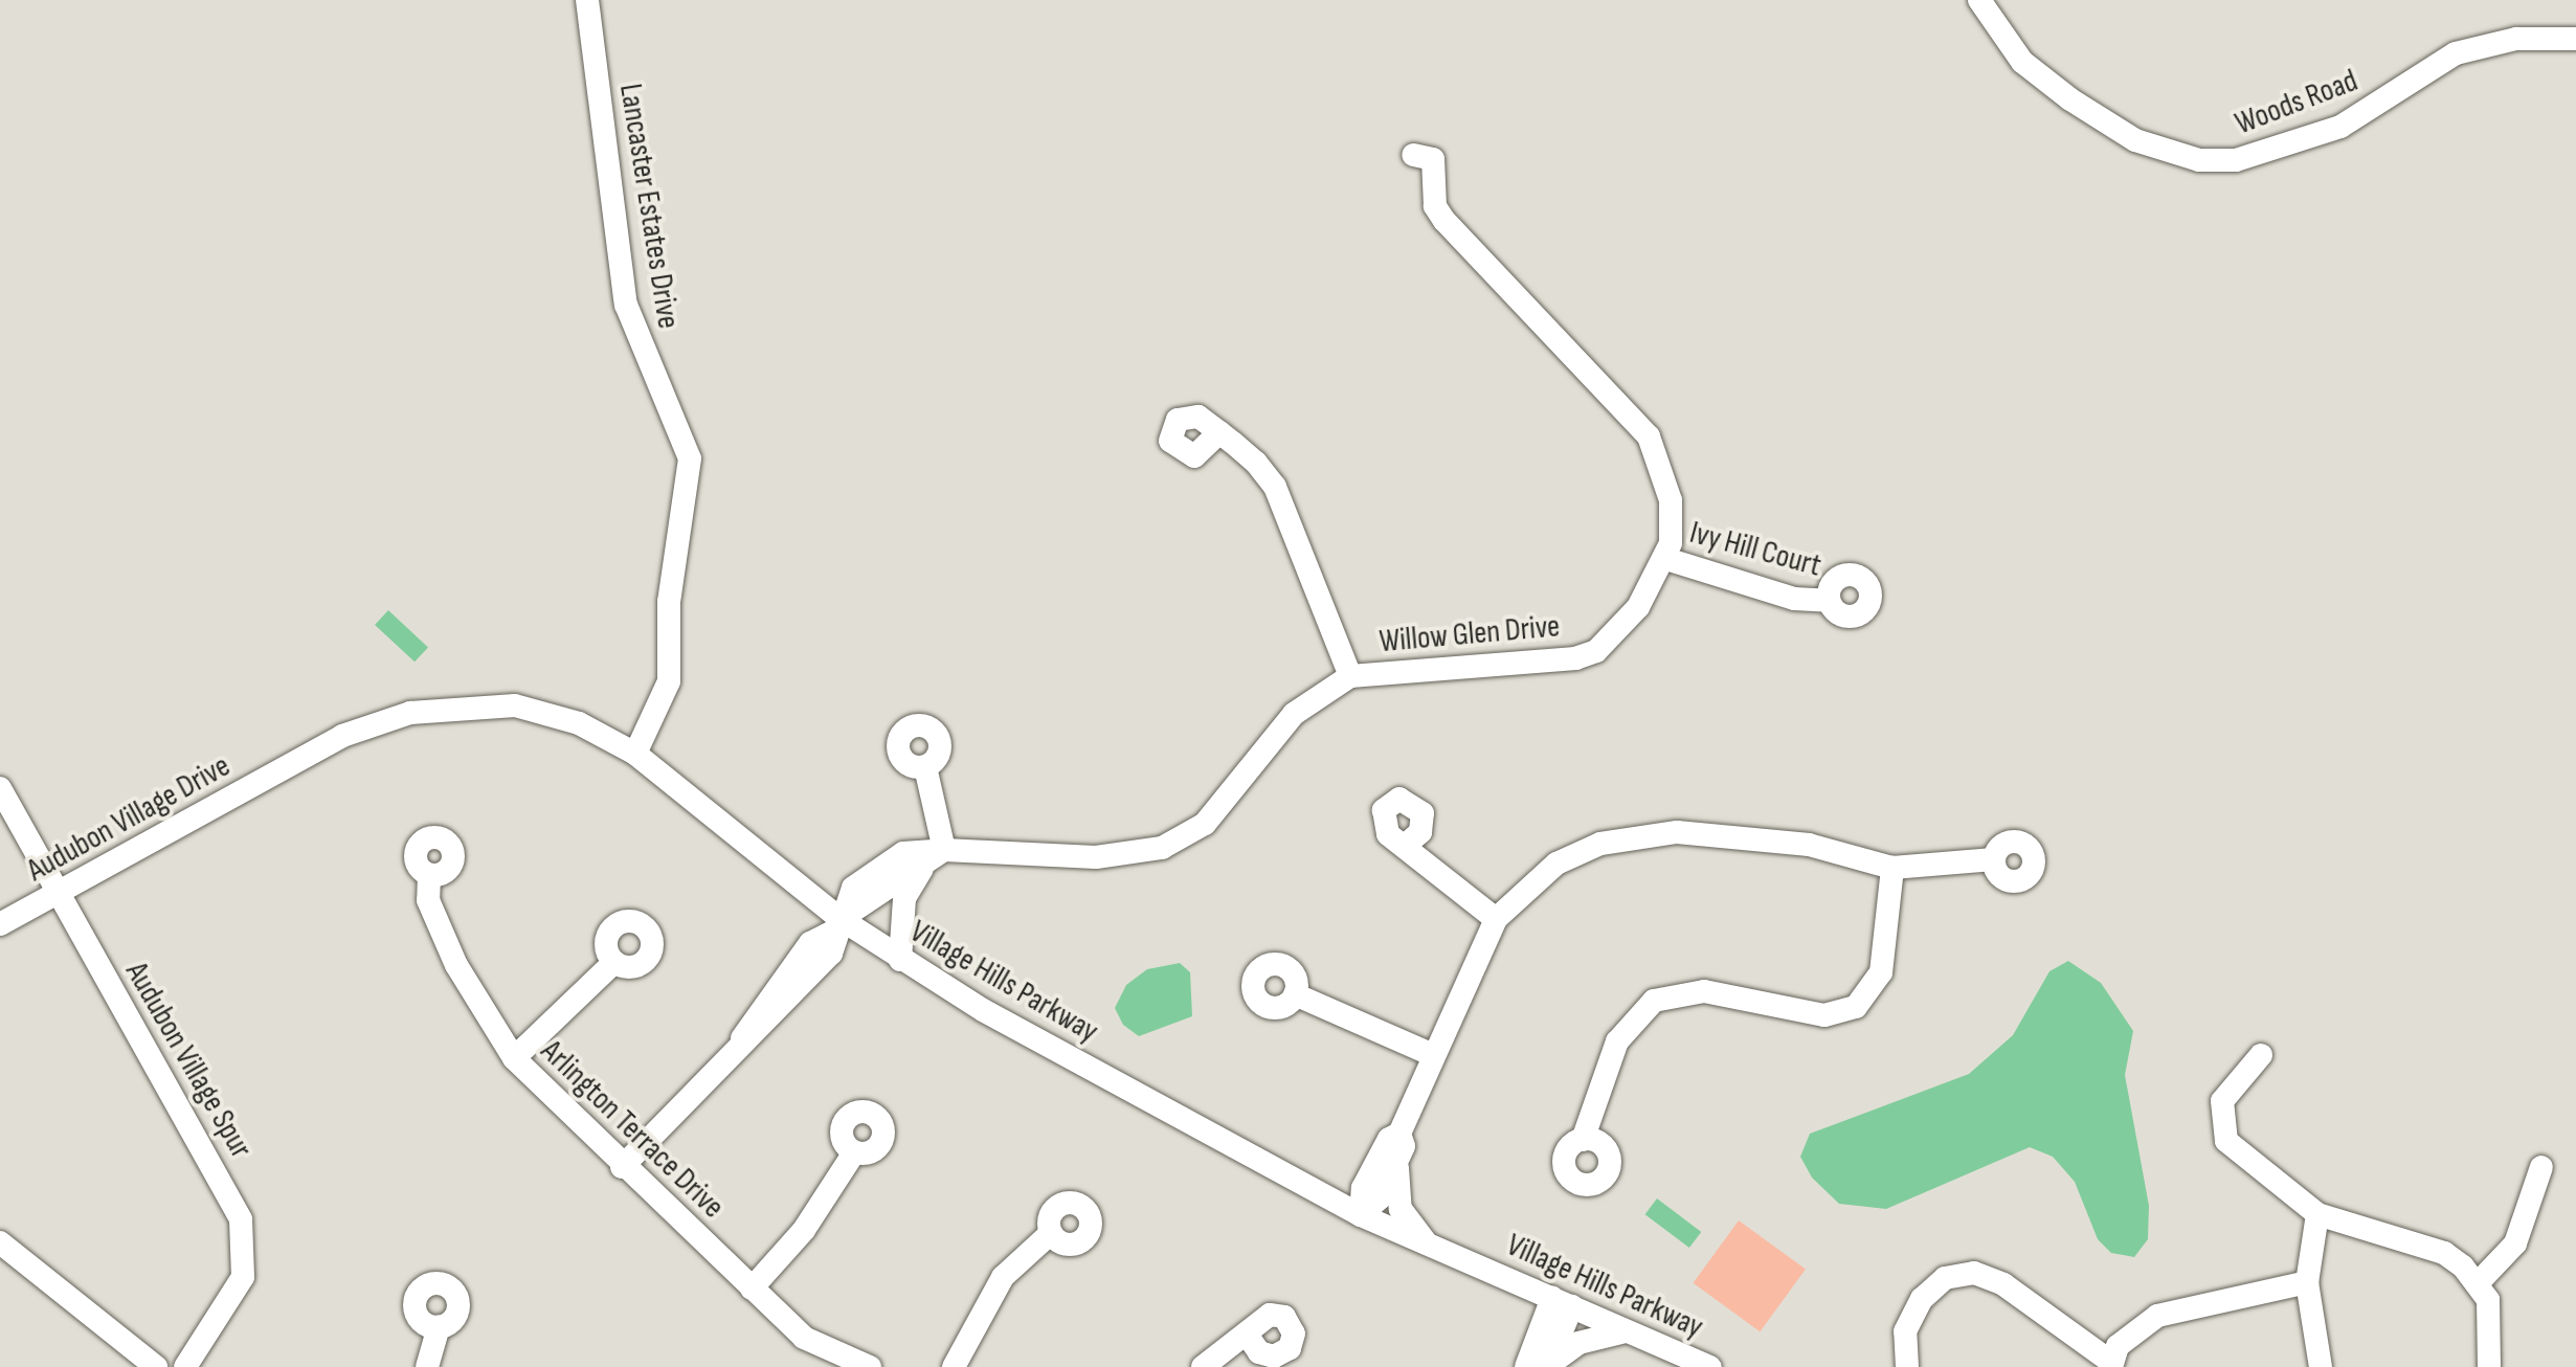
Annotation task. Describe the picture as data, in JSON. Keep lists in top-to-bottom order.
{
  "streets": {
    "street": [
      "Woods Road",
      "Lancaster Estates Drive",
      "Ivy Hill Court",
      "Willow Glen Drive",
      "Audubon Village Drive",
      "Village Hills Parkway",
      "Audubon Village Spur",
      "Arlington Terrace Drive"
    ]
  },
  "crossings": [
    ["Lancaster Estates Drive", "Village Hills Parkway"],
    ["Ivy Hill Court", "Willow Glen Drive"],
    ["Willow Glen Drive", "Village Hills Parkway"],
    ["Willow Glen Drive", "Arlington Terrace Drive"],
    ["Audubon Village Drive", "Village Hills Parkway"],
    ["Audubon Village Drive", "Audubon Village Spur"]
  ]
}
